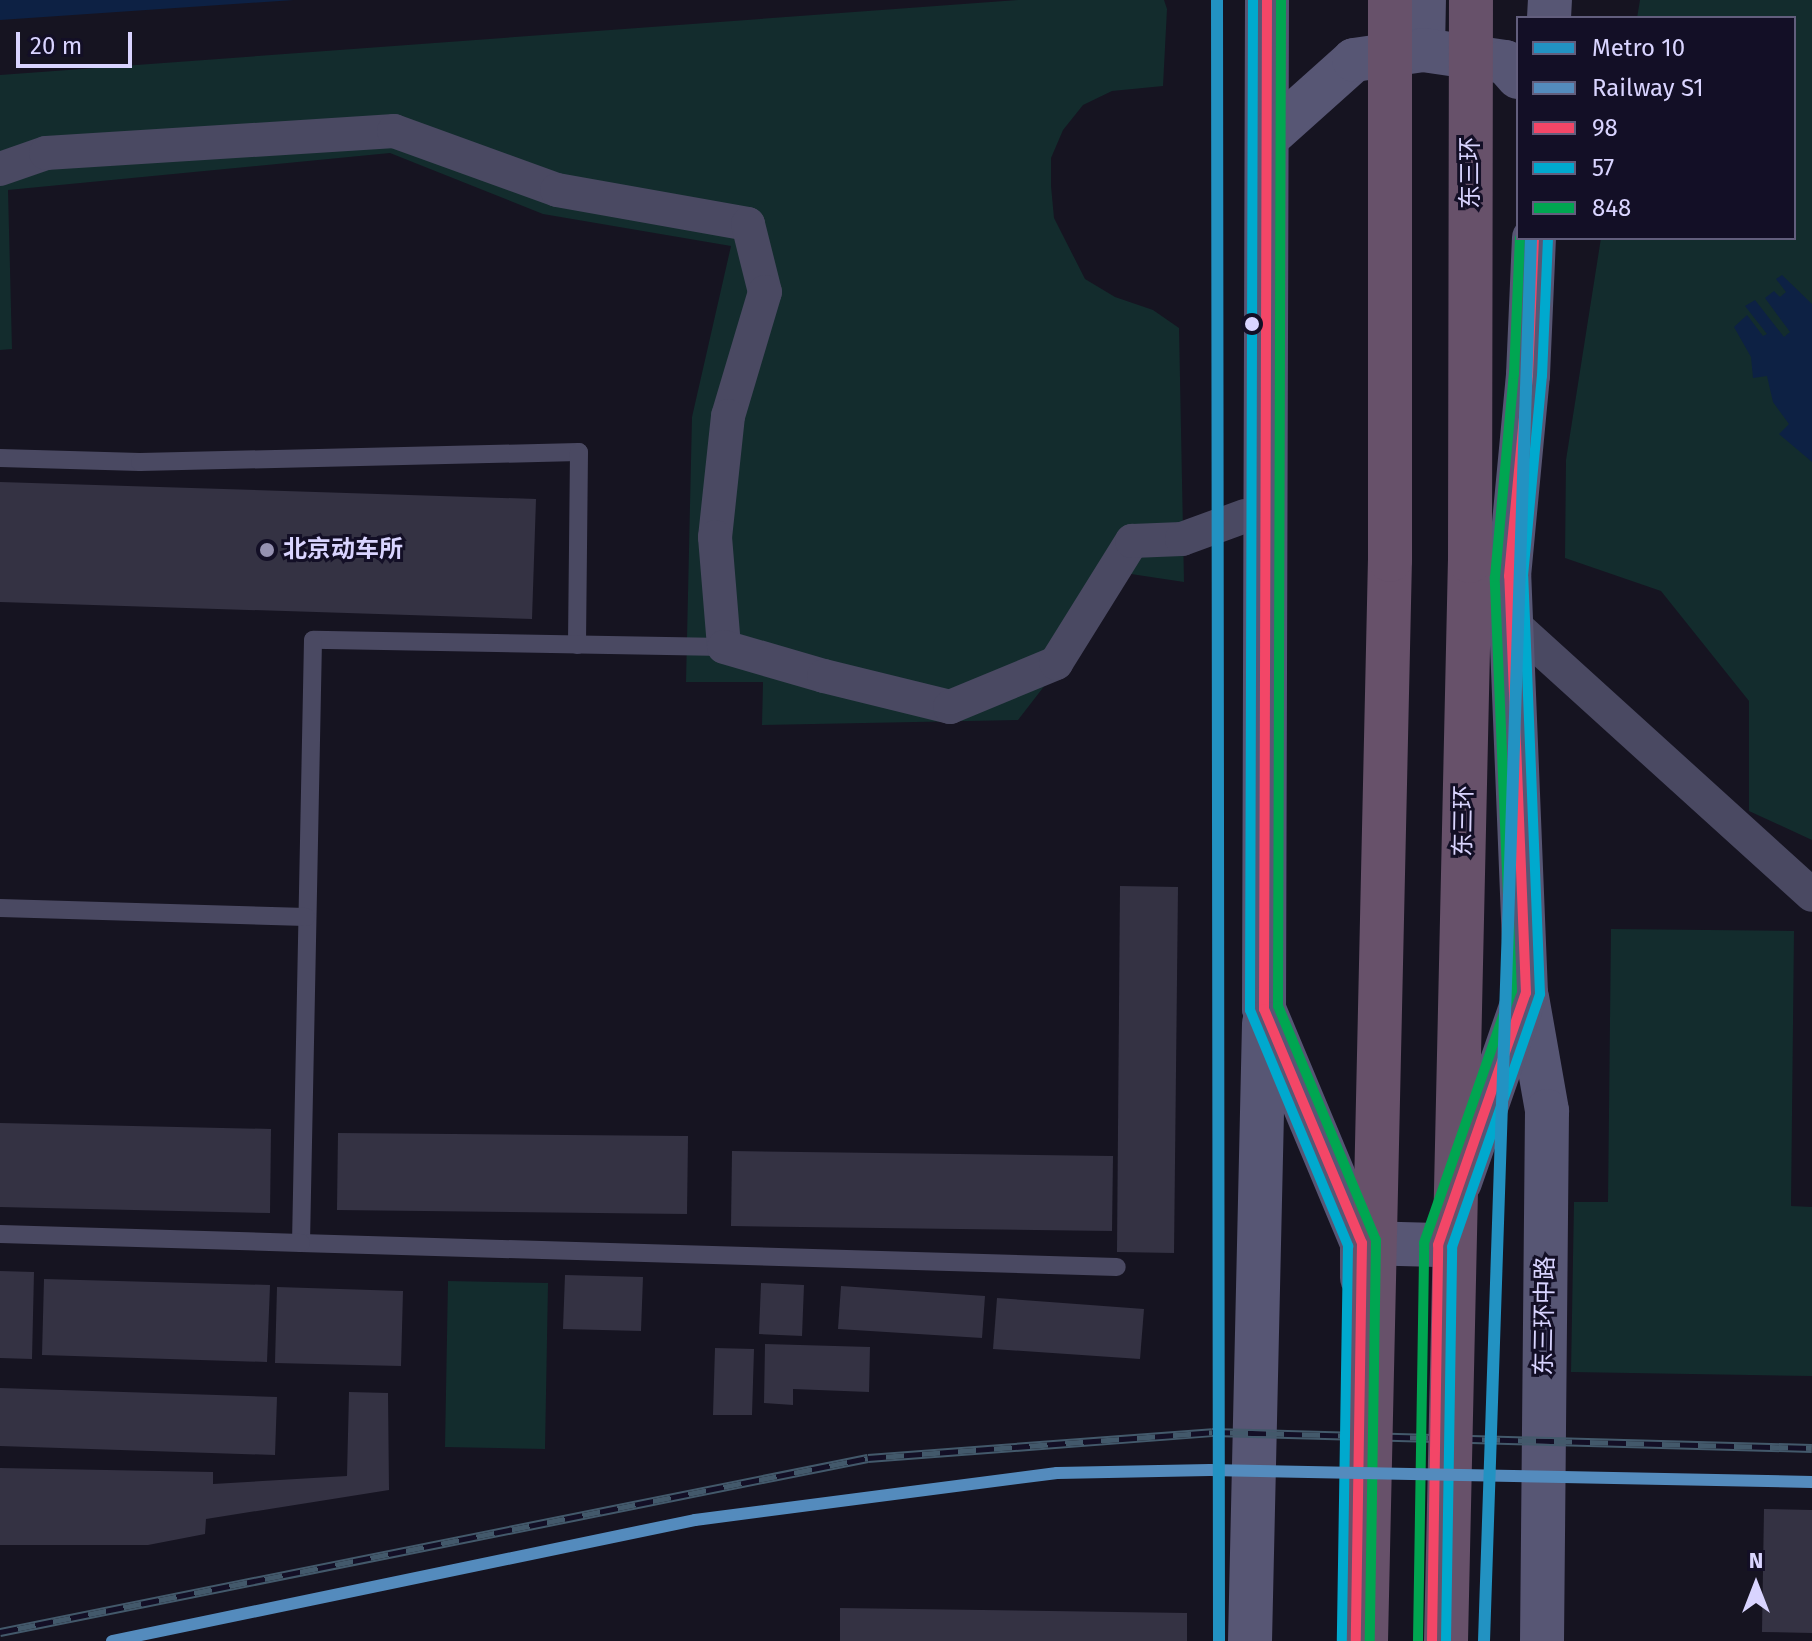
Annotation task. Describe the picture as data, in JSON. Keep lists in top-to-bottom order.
{
  "streets": {
    "highway": ["东三环"],
    "street": ["东三环中路"]
  },
  "places": ["北京动车所"],
  "lines": [
    "metro line 10",
    "transit line 98",
    "transit line 57",
    "transit line 848",
    "rail line S1"
  ],
  "legend": [
    "Metro 10",
    "Railway S1",
    "98",
    "57",
    "848"
  ],
  "scale_bar": "20 m",
  "north": "top"
}
